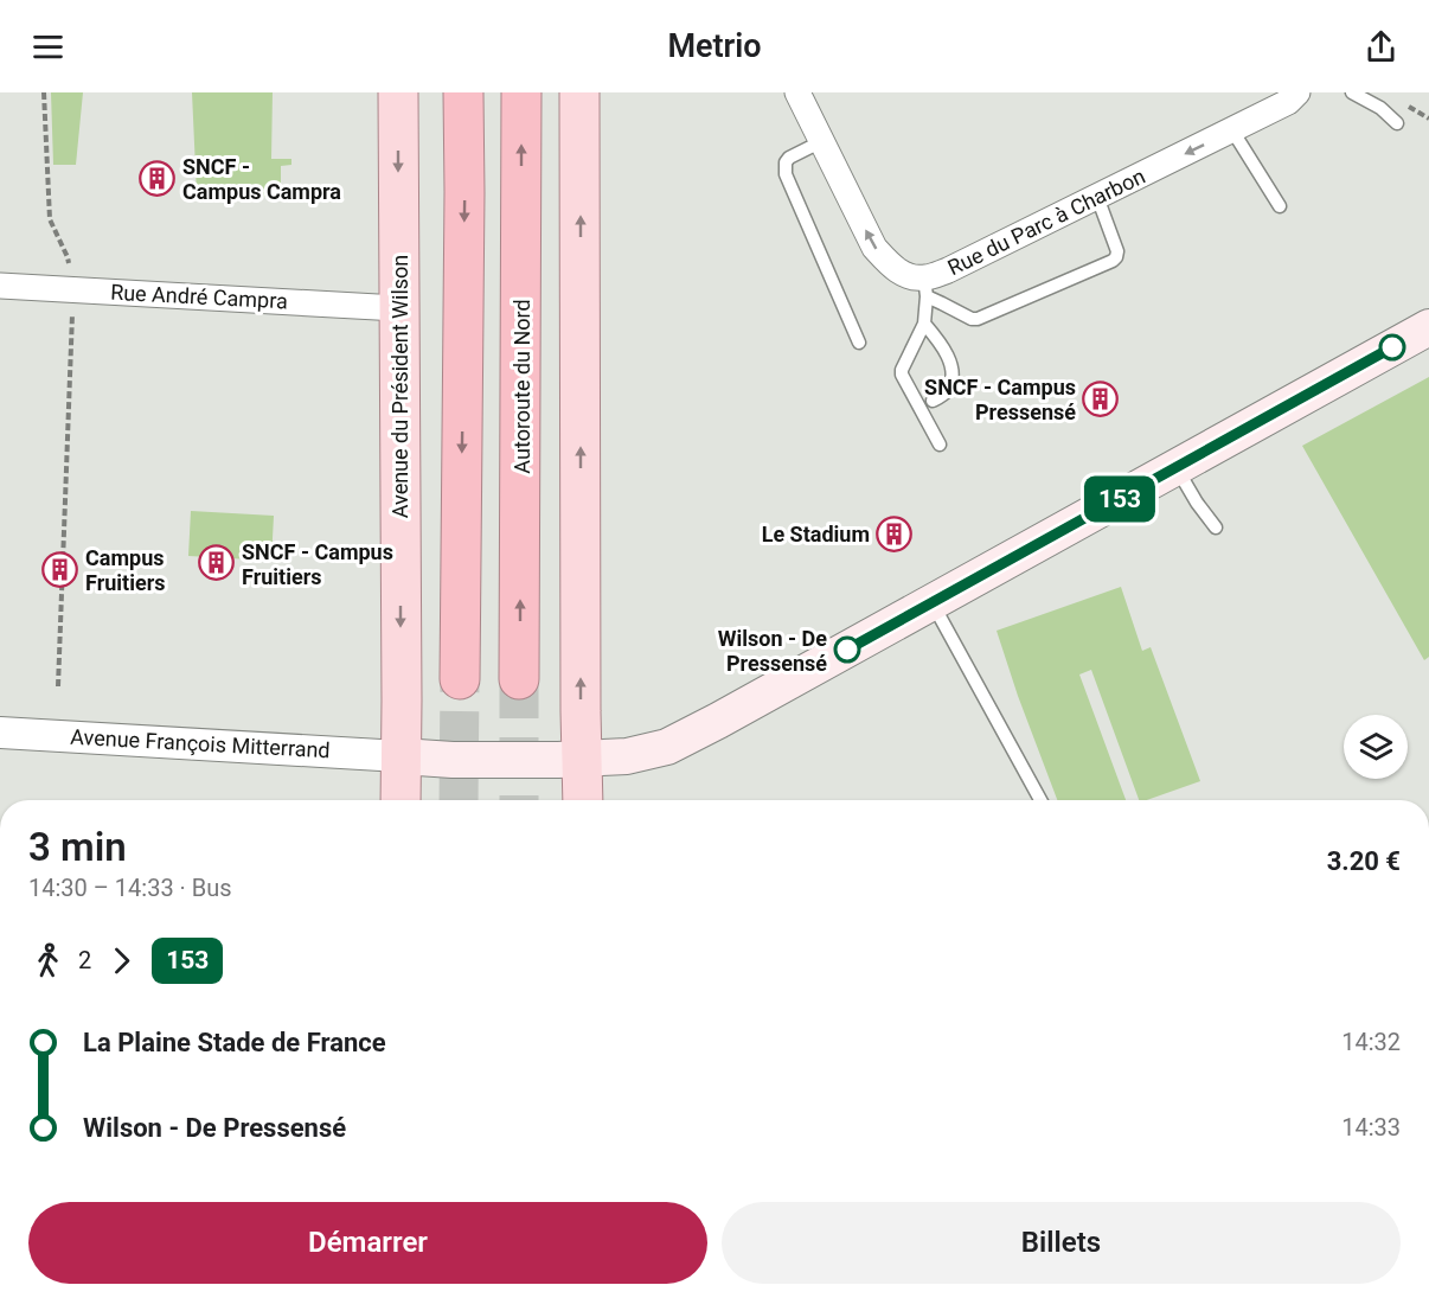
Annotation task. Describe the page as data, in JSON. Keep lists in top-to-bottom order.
{
  "streets": {
    "highway": ["Autoroute du Nord"],
    "main road": ["Avenue du Président Wilson"],
    "street": ["Rue du Parc à Charbon", "Rue André Campra", "Avenue François Mitterrand"]
  },
  "crossings": [
    ["Rue André Campra", "Avenue du Président Wilson"],
    ["Avenue du Président Wilson", "Avenue François Mitterrand"]
  ],
  "places": {
    "building": [
      "SNCF - Campus Campra",
      "SNCF - Campus Pressensé",
      "Le Stadium",
      "SNCF - Campus Fruitiers",
      "Campus Fruitiers"
    ],
    "other": ["Wilson - De Pressensé"]
  },
  "lines": ["bus line 153"],
  "page": {
    "header": "Metrio",
    "on_map": "153",
    "heading": ["3 min", "14:30 – 14:33 · Bus", "3.20 €"],
    "legs": ["2", "153"],
    "list": [
      {
        "name": "La Plaine Stade de France",
        "value": "14:32"
      },
      {
        "name": "Wilson - De Pressensé",
        "value": "14:33"
      }
    ],
    "buttons": ["Démarrer", "Billets"]
  }
}
